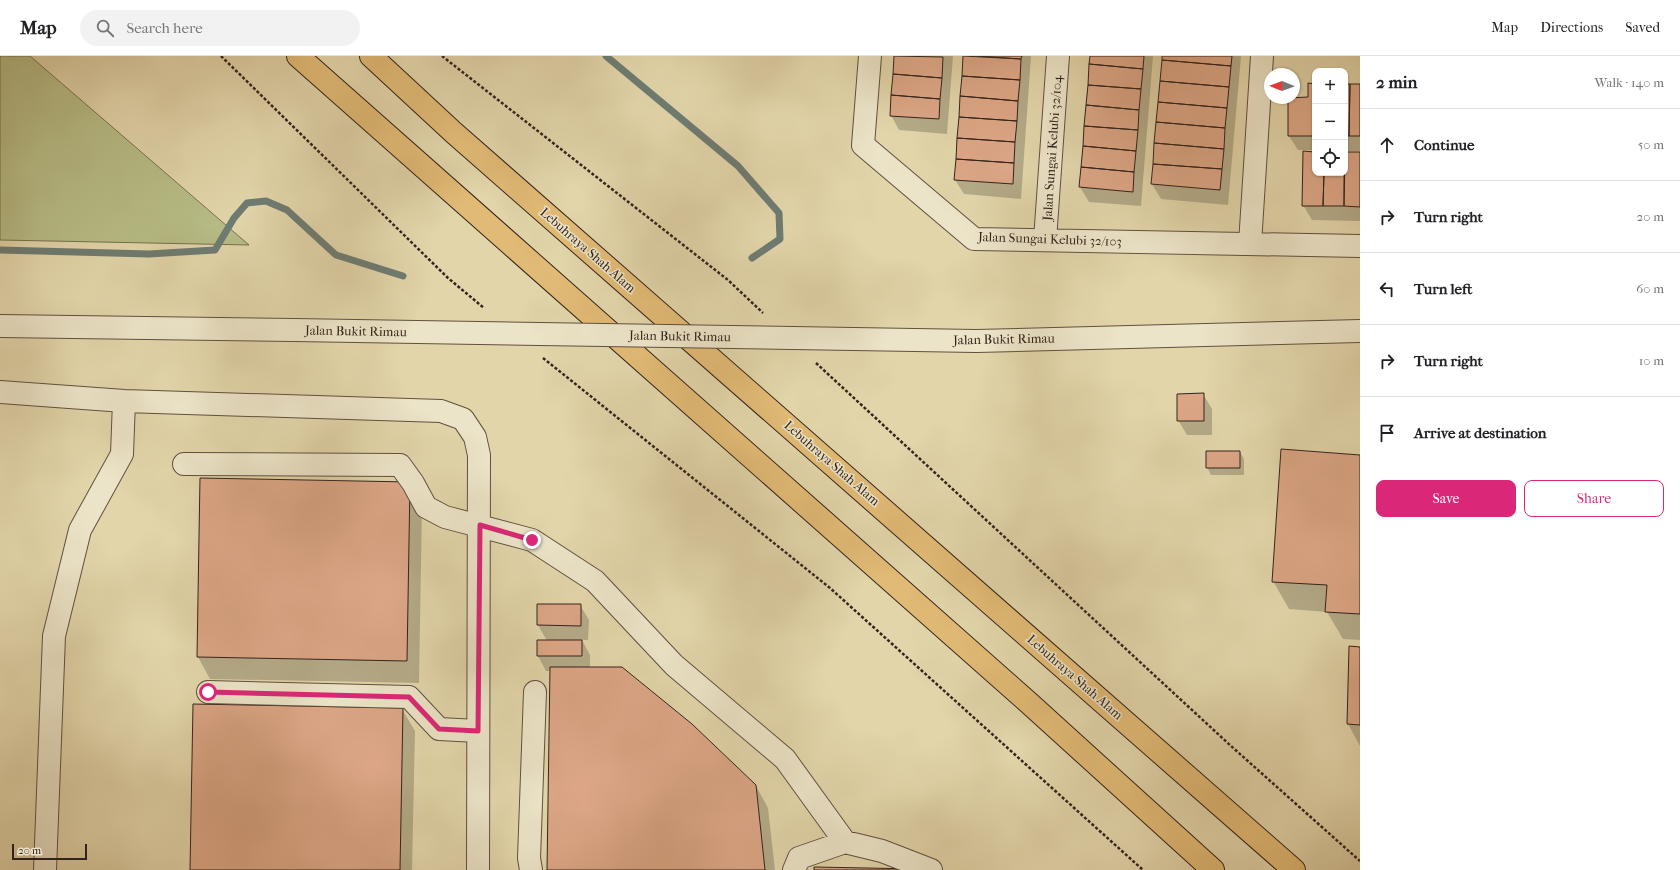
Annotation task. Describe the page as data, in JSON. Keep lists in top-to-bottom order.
{
  "streets": {
    "highway": ["Lebuhraya Shah Alam"],
    "street": ["Jalan Sungai Kelubi 32/104", "Jalan Sungai Kelubi 32/103", "Jalan Bukit Rimau"]
  },
  "crossings": [
    ["Jalan Sungai Kelubi 32/104", "Jalan Sungai Kelubi 32/103"]
  ],
  "scale_bar": "20 m",
  "north": "left",
  "page": {
    "header": "Map",
    "search": "Search here",
    "nav": ["Map", "Directions", "Saved"],
    "heading": ["2 min", "Walk · 140 m"],
    "map_buttons": ["+", "−"],
    "list": [
      ["Continue", "50 m"],
      ["Turn right", "20 m"],
      ["Turn left", "60 m"],
      ["Turn right", "10 m"],
      "Arrive at destination"
    ],
    "buttons": ["Save", "Share"],
    "scale": "20 m"
  }
}
